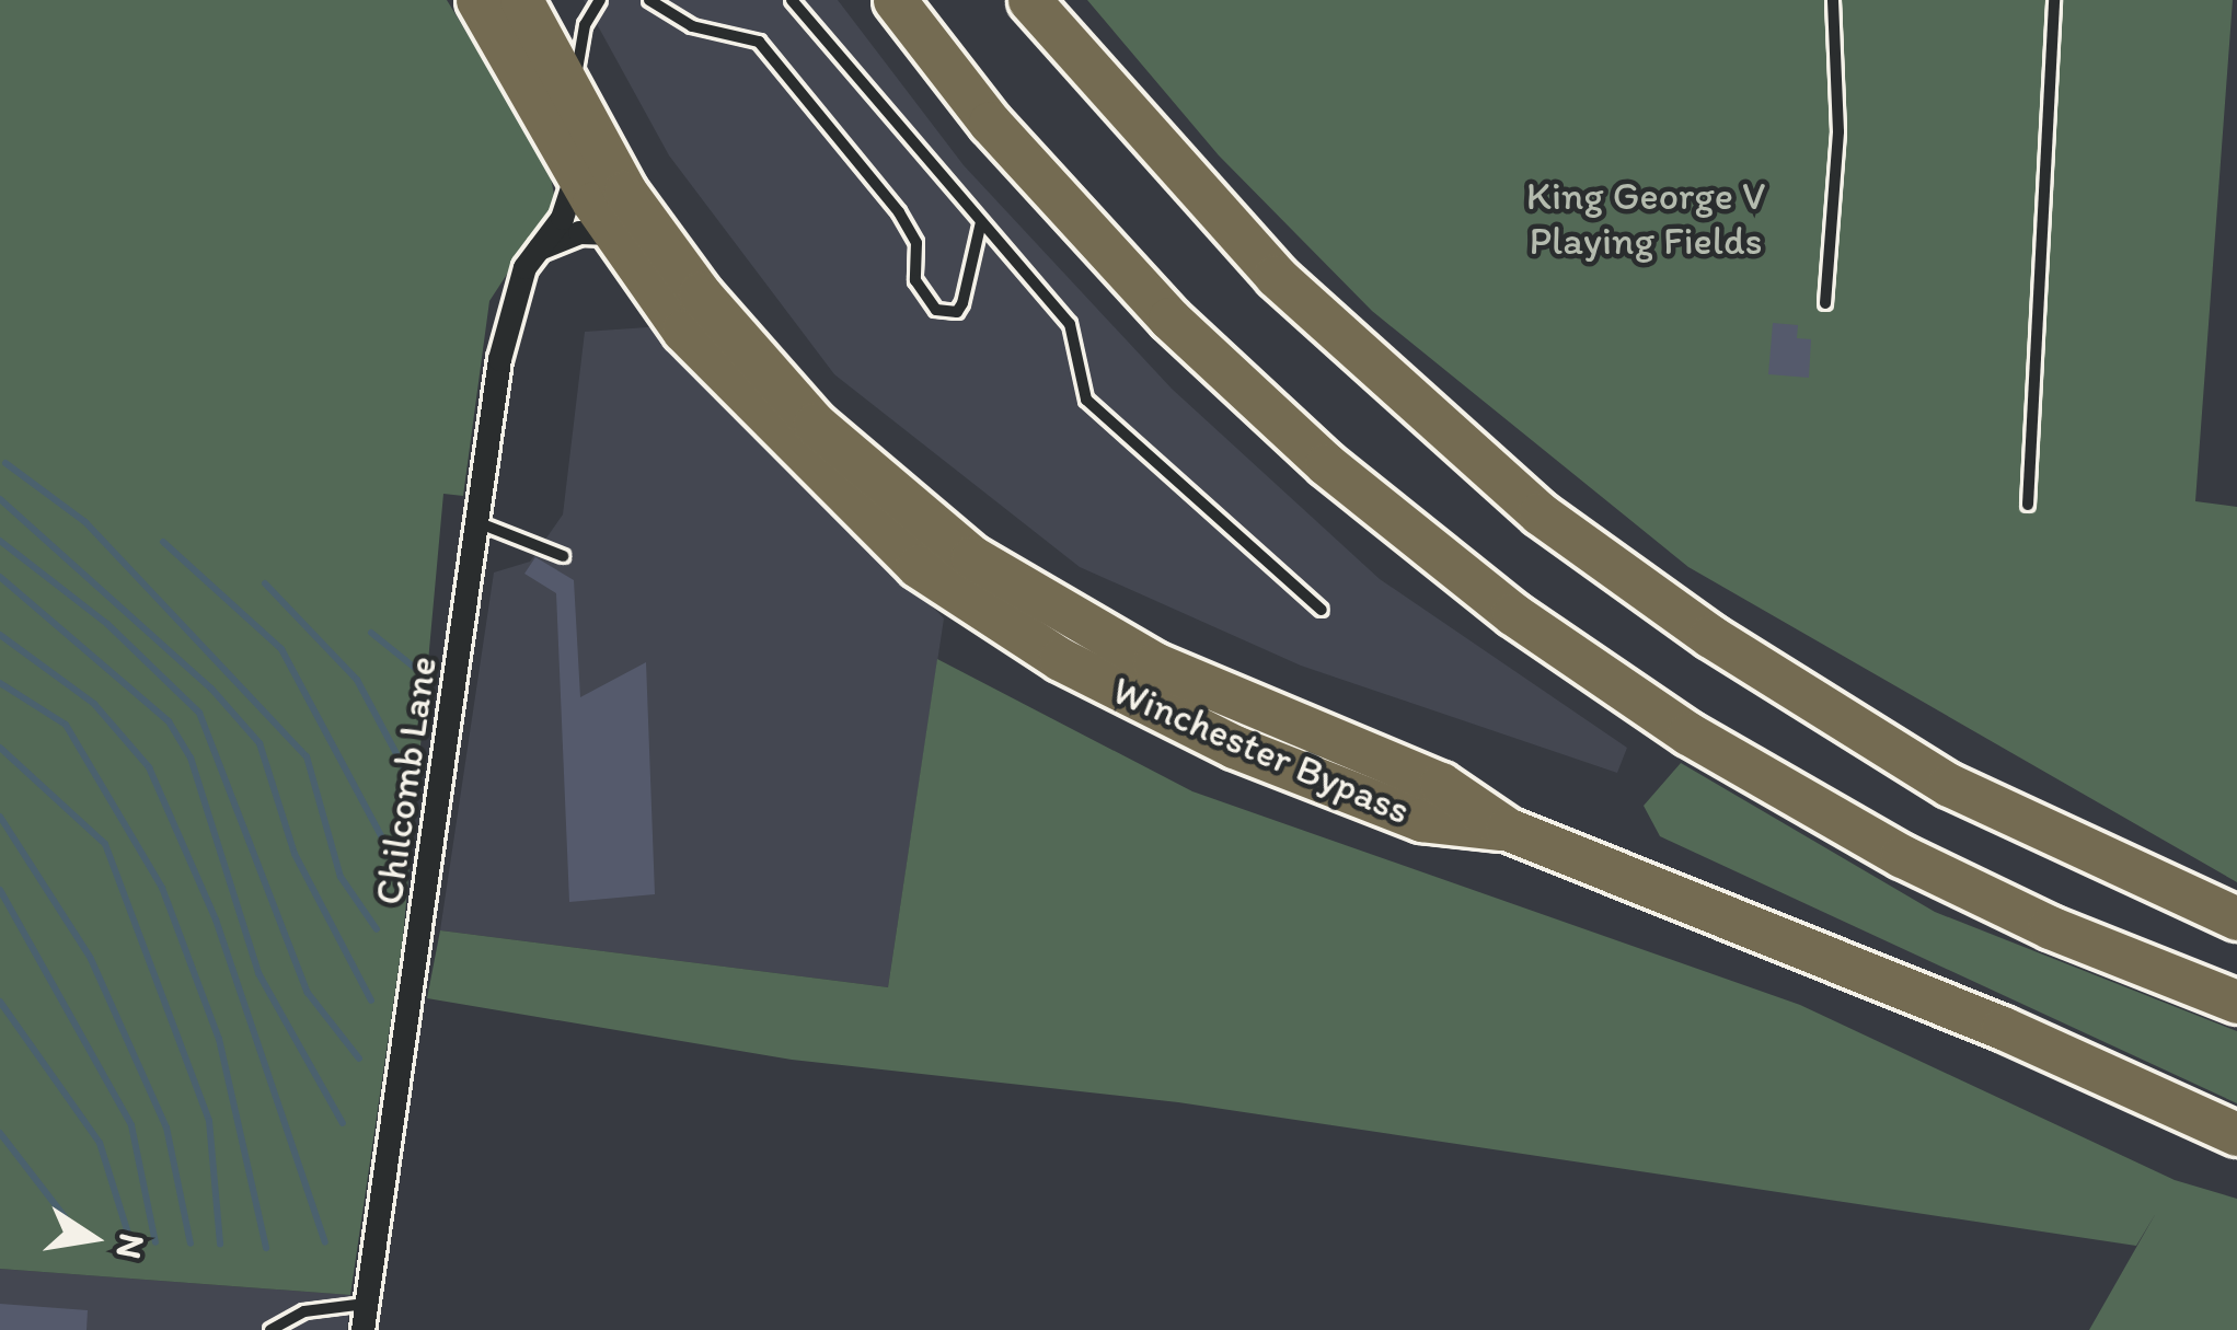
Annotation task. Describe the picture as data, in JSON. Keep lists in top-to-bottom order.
{
  "streets": {
    "highway": ["Winchester Bypass"],
    "street": ["Chilcomb Lane"]
  },
  "crossings": [
    ["Winchester Bypass", "Chilcomb Lane"]
  ],
  "parks": ["King George V Playing Fields"],
  "north": "right"
}
